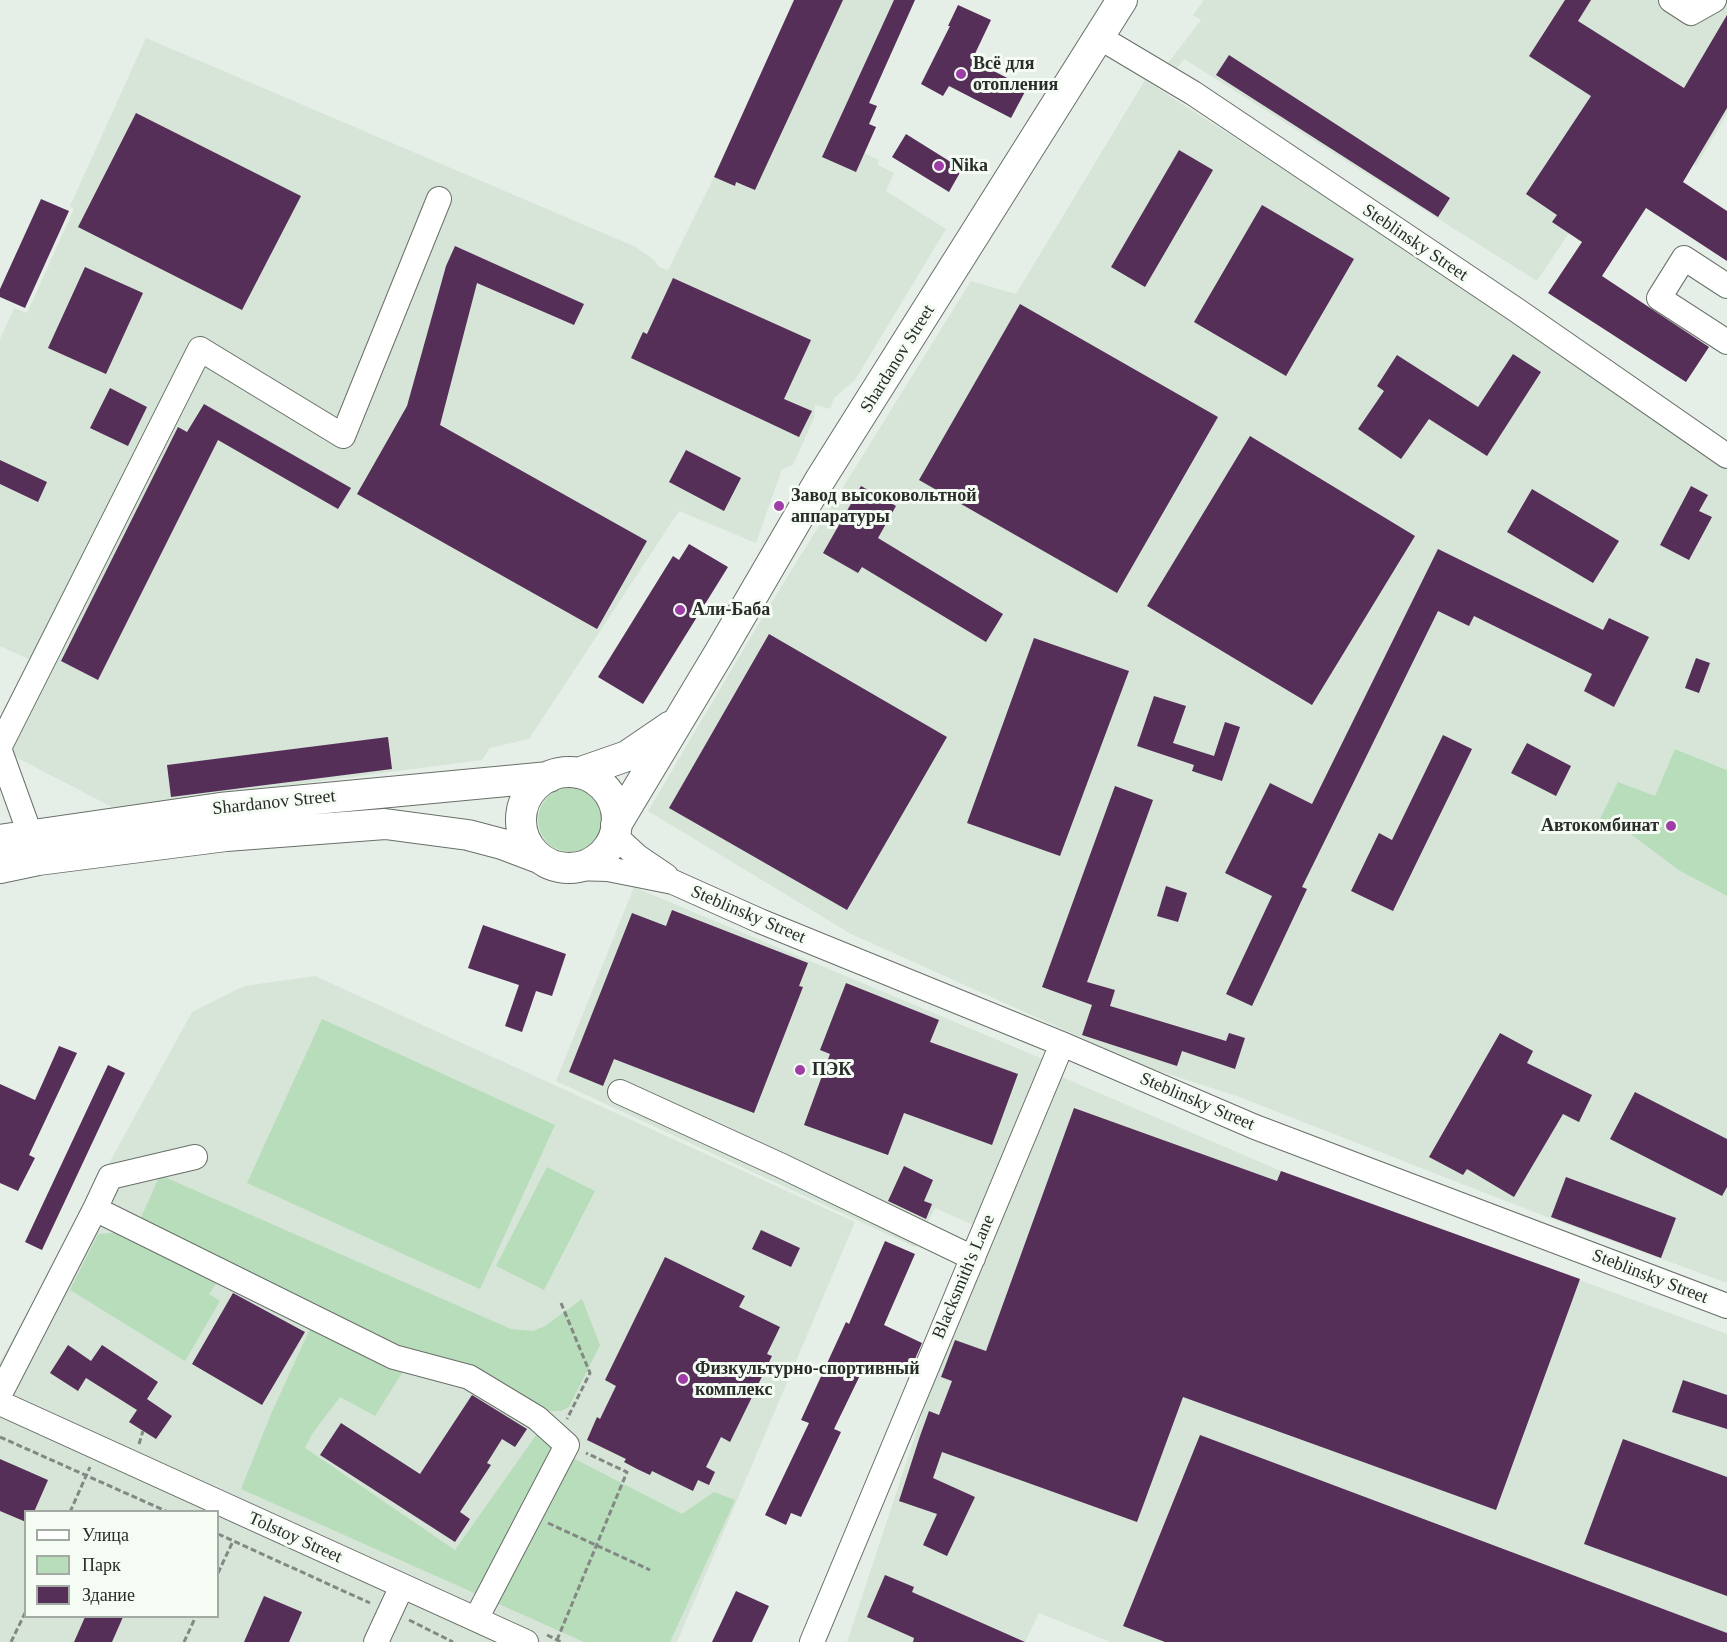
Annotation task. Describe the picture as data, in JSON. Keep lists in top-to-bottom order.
{
  "streets": {
    "main road": ["Shardanov Street"],
    "street": ["Steblinsky Street", "Blacksmith's Lane", "Tolstoy Street"]
  },
  "crossings": [
    ["Steblinsky Street", "Shardanov Street"],
    ["Steblinsky Street", "Blacksmith's Lane"]
  ],
  "places": [
    "Всё для отопления",
    "Nika",
    "Завод высоковольтной аппаратуры",
    "Али-Баба",
    "Автокомбинат",
    "ПЭК",
    "Физкультурно-спортивный комплекс"
  ],
  "legend": ["Улица", "Парк", "Здание"]
}
